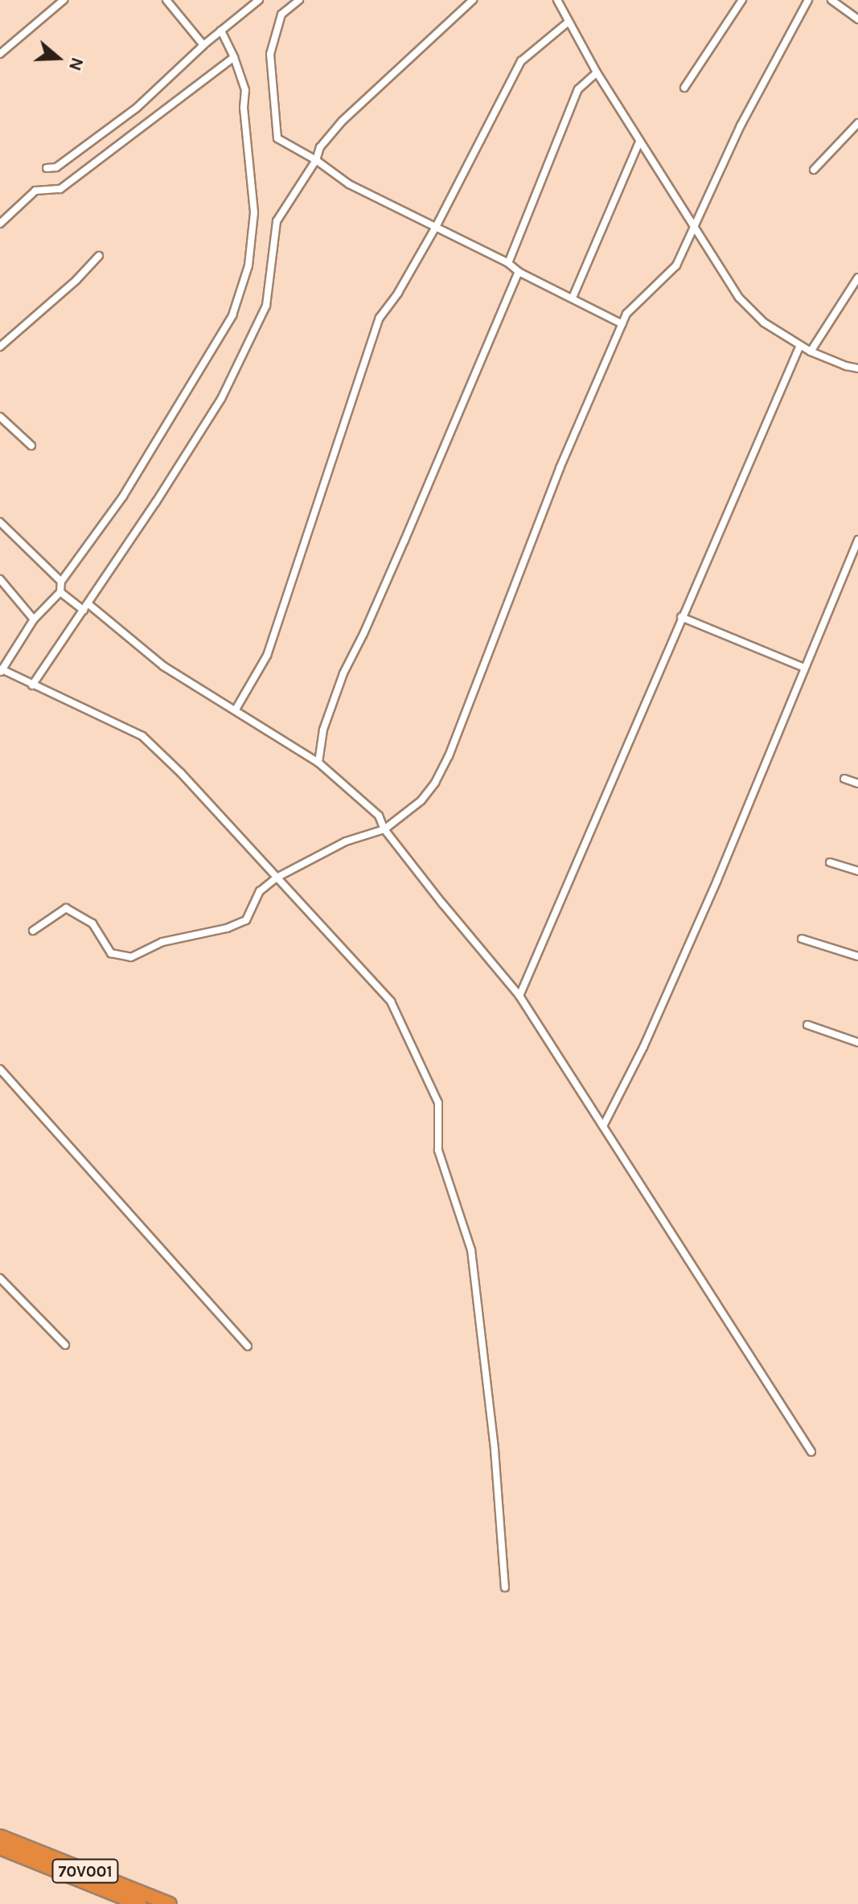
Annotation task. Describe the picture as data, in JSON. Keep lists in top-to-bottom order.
{
  "streets": {
    "highway": ["70V001"]
  },
  "north": "right"
}
